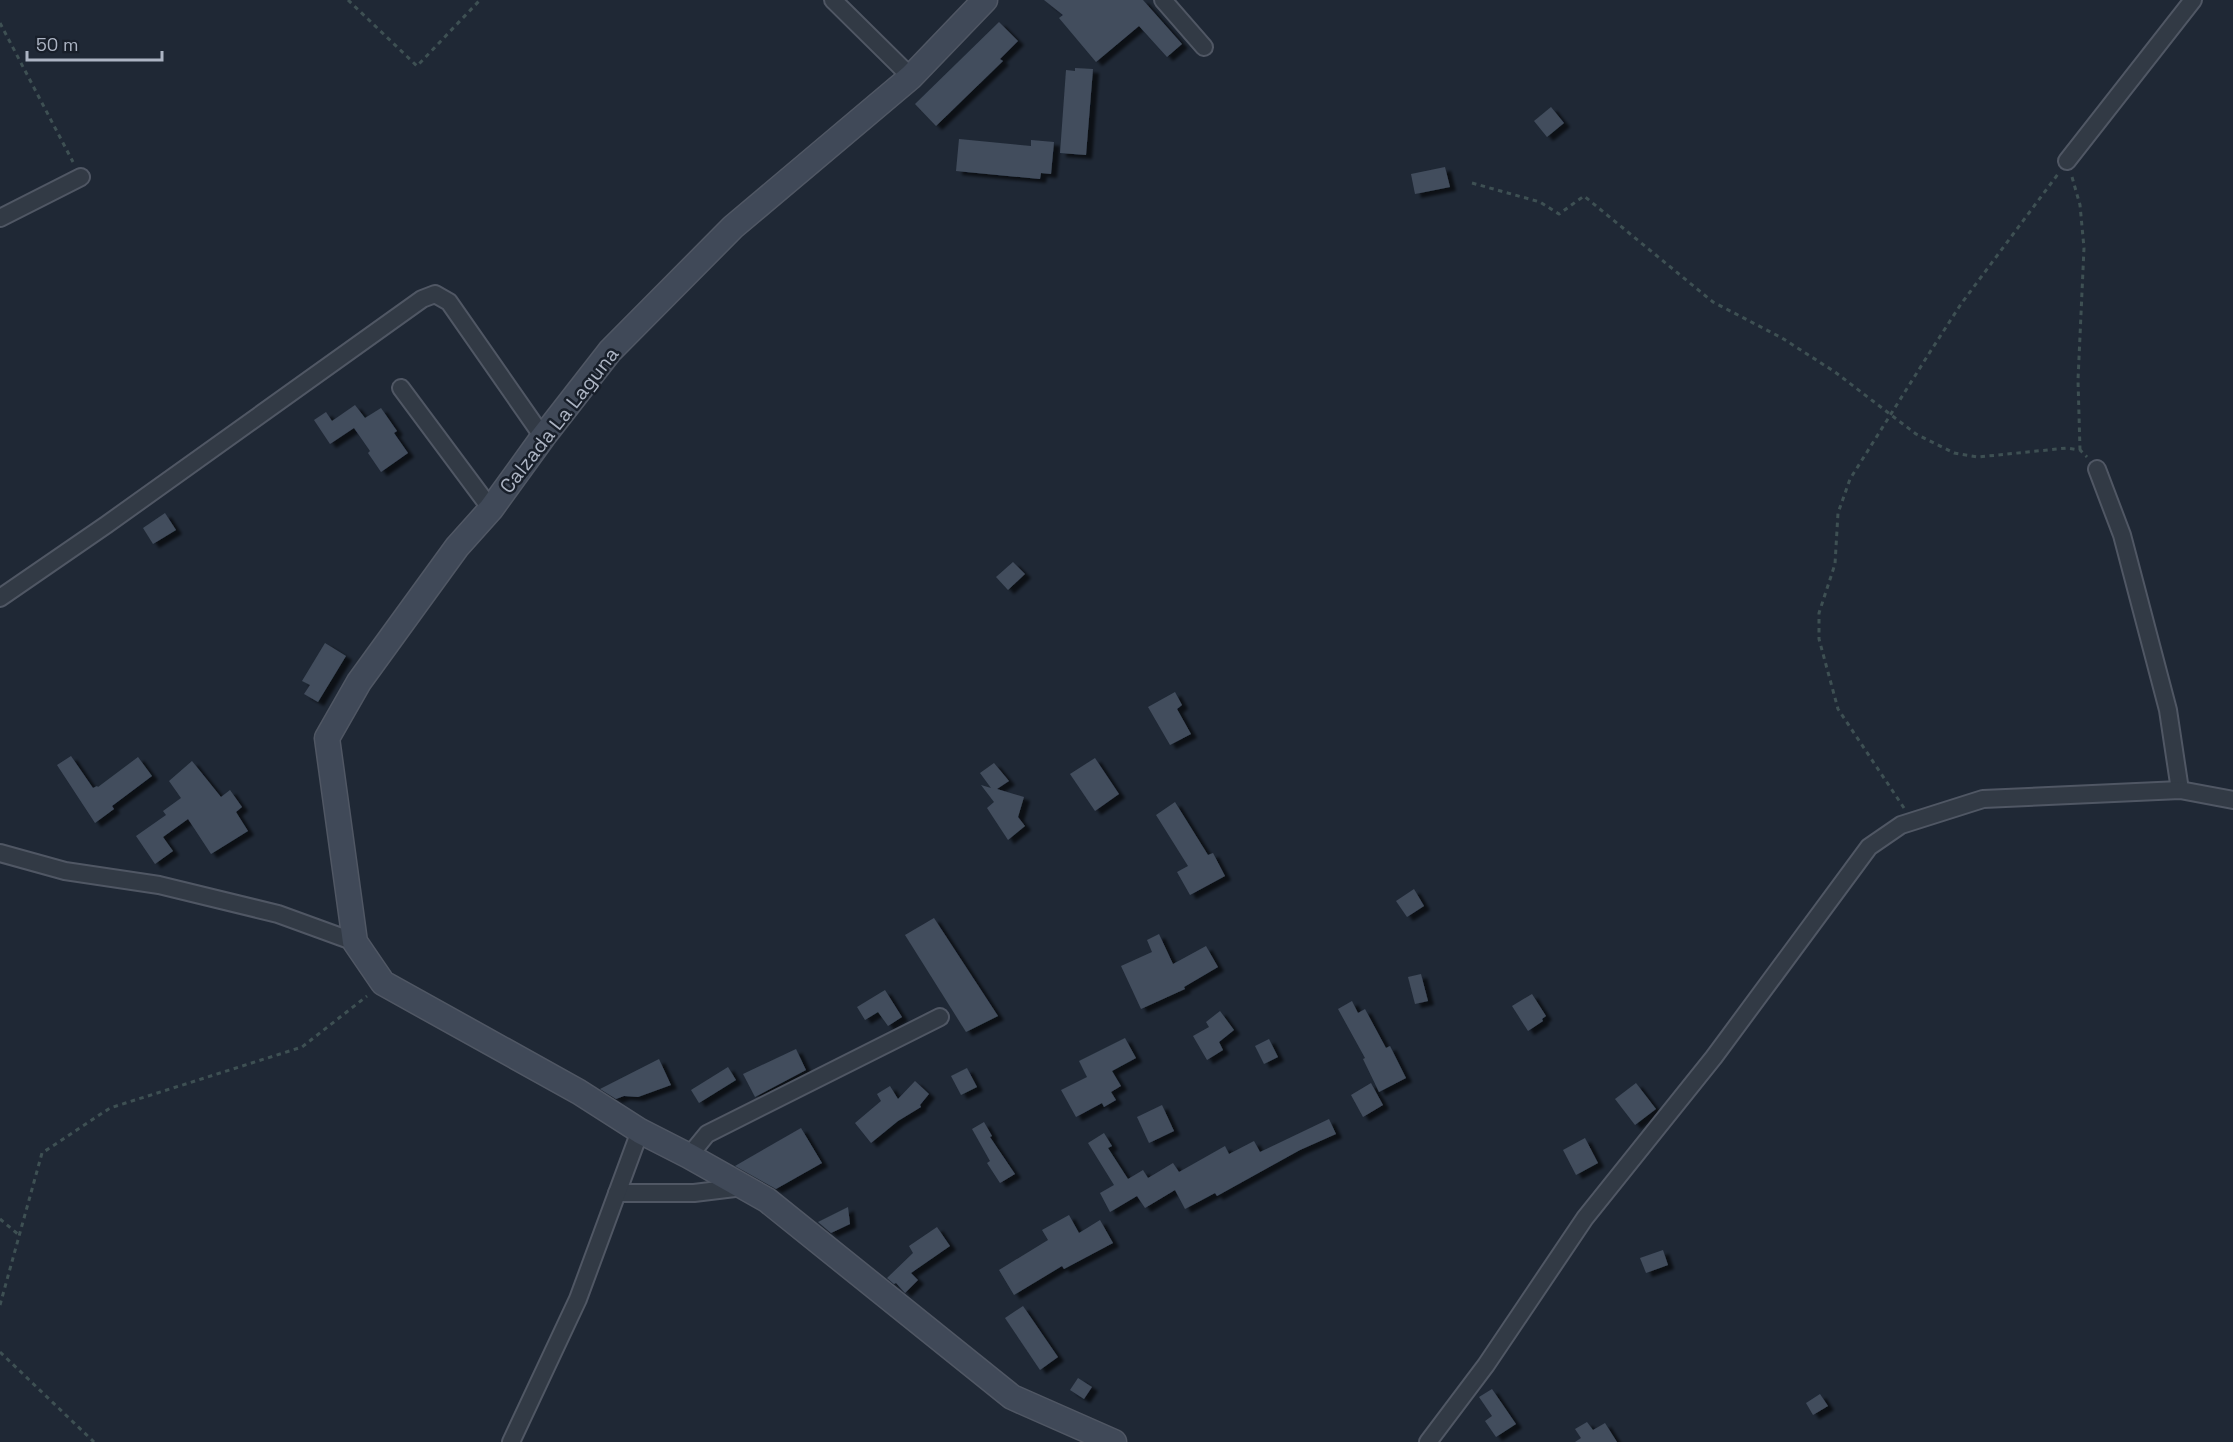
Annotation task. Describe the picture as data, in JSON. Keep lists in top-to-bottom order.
{
  "streets": {
    "street": ["Calzada La Laguna"]
  },
  "scale_bar": "50 m"
}
